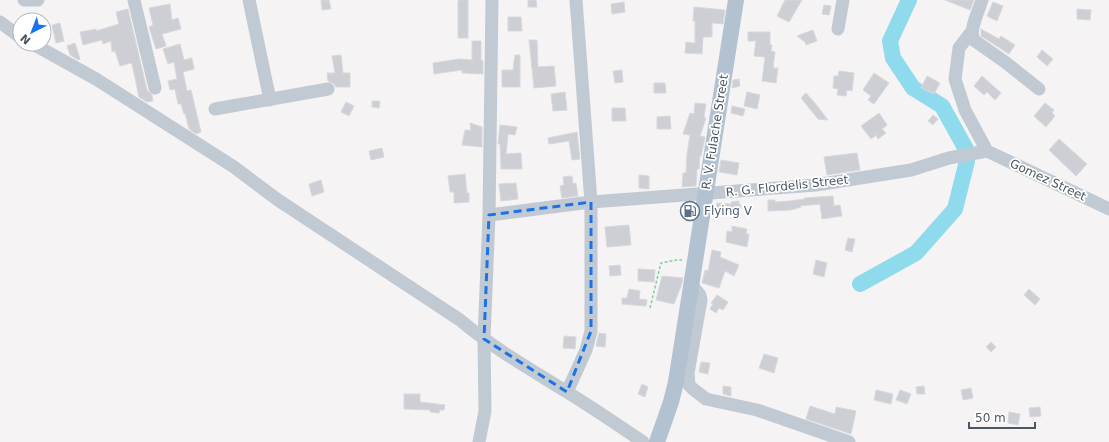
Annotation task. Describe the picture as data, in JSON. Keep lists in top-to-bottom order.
{
  "streets": {
    "main road": ["R. V. Fulache Street"],
    "street": ["Gomez Street", "R. G. Flordelis Street"]
  },
  "crossings": [
    ["R. V. Fulache Street", "R. G. Flordelis Street"],
    ["Gomez Street", "R. G. Flordelis Street"]
  ],
  "places": {
    "fuel station": ["Flying V"]
  },
  "scale_bar": "50 m",
  "north": "bottom left"
}
